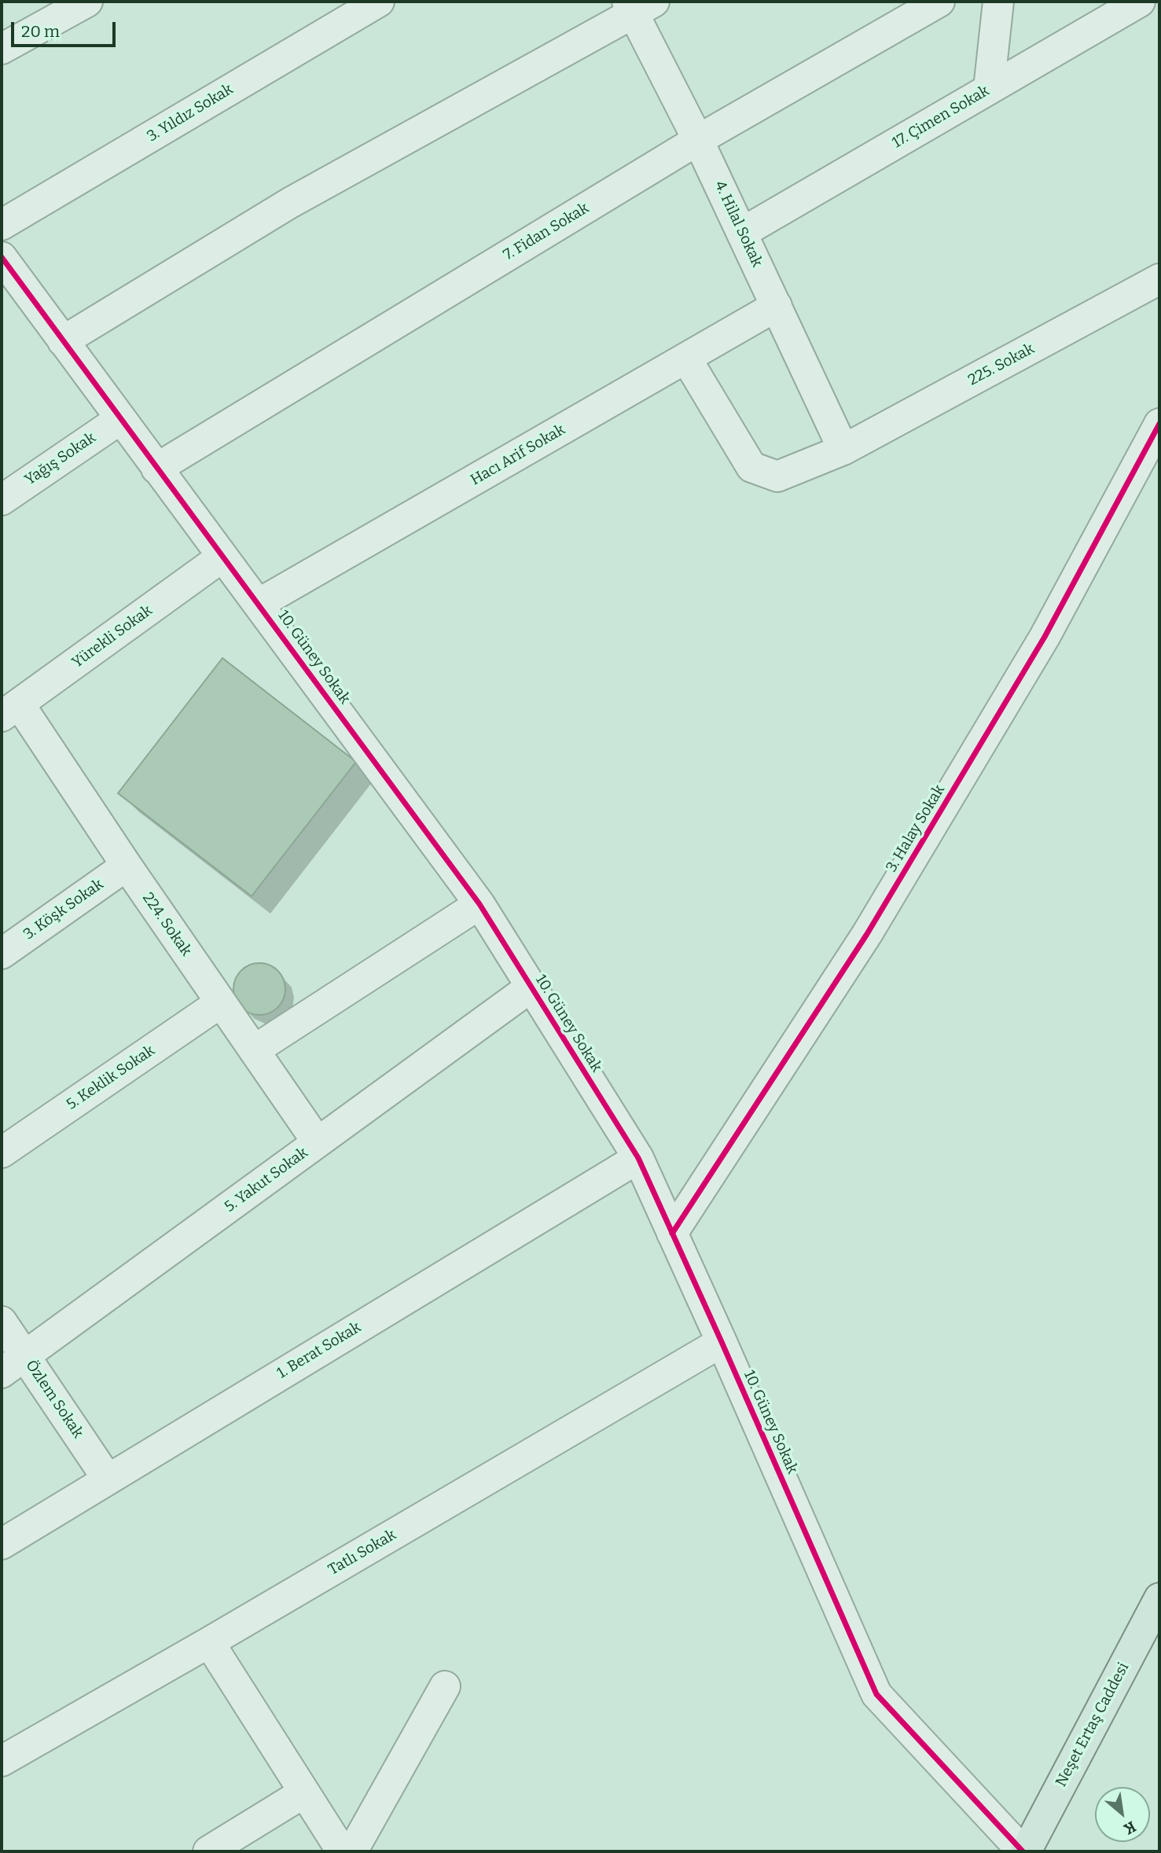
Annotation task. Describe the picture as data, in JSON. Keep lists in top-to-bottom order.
{
  "streets": {
    "main road": ["Neşet Ertaş Caddesi"],
    "street": [
      "3. Yıldız Sokak",
      "17. Çimen Sokak",
      "4. Hilal Sokak",
      "7. Fidan Sokak",
      "225. Sokak",
      "Hacı Arif Sokak",
      "Yağış Sokak",
      "Yürekli Sokak",
      "10. Güney Sokak",
      "3. Halay Sokak",
      "3. Köşk Sokak",
      "224. Sokak",
      "5. Keklik Sokak",
      "5. Yakut Sokak",
      "1. Berat Sokak",
      "Özlem Sokak",
      "Tatlı Sokak"
    ]
  },
  "crossings": [
    ["17. Çimen Sokak", "4. Hilal Sokak"],
    ["4. Hilal Sokak", "7. Fidan Sokak"],
    ["4. Hilal Sokak", "225. Sokak"],
    ["4. Hilal Sokak", "Hacı Arif Sokak"],
    ["7. Fidan Sokak", "10. Güney Sokak"],
    ["225. Sokak", "Hacı Arif Sokak"],
    ["Hacı Arif Sokak", "10. Güney Sokak"],
    ["Yağış Sokak", "10. Güney Sokak"],
    ["Yürekli Sokak", "10. Güney Sokak"],
    ["Yürekli Sokak", "224. Sokak"],
    ["10. Güney Sokak", "3. Halay Sokak"],
    ["10. Güney Sokak", "5. Yakut Sokak"],
    ["10. Güney Sokak", "1. Berat Sokak"],
    ["10. Güney Sokak", "Tatlı Sokak"],
    ["10. Güney Sokak", "Neşet Ertaş Caddesi"],
    ["3. Köşk Sokak", "224. Sokak"],
    ["224. Sokak", "5. Keklik Sokak"],
    ["224. Sokak", "5. Yakut Sokak"],
    ["5. Yakut Sokak", "Özlem Sokak"],
    ["1. Berat Sokak", "Özlem Sokak"]
  ],
  "scale_bar": "20 m",
  "north": "bottom right"
}
